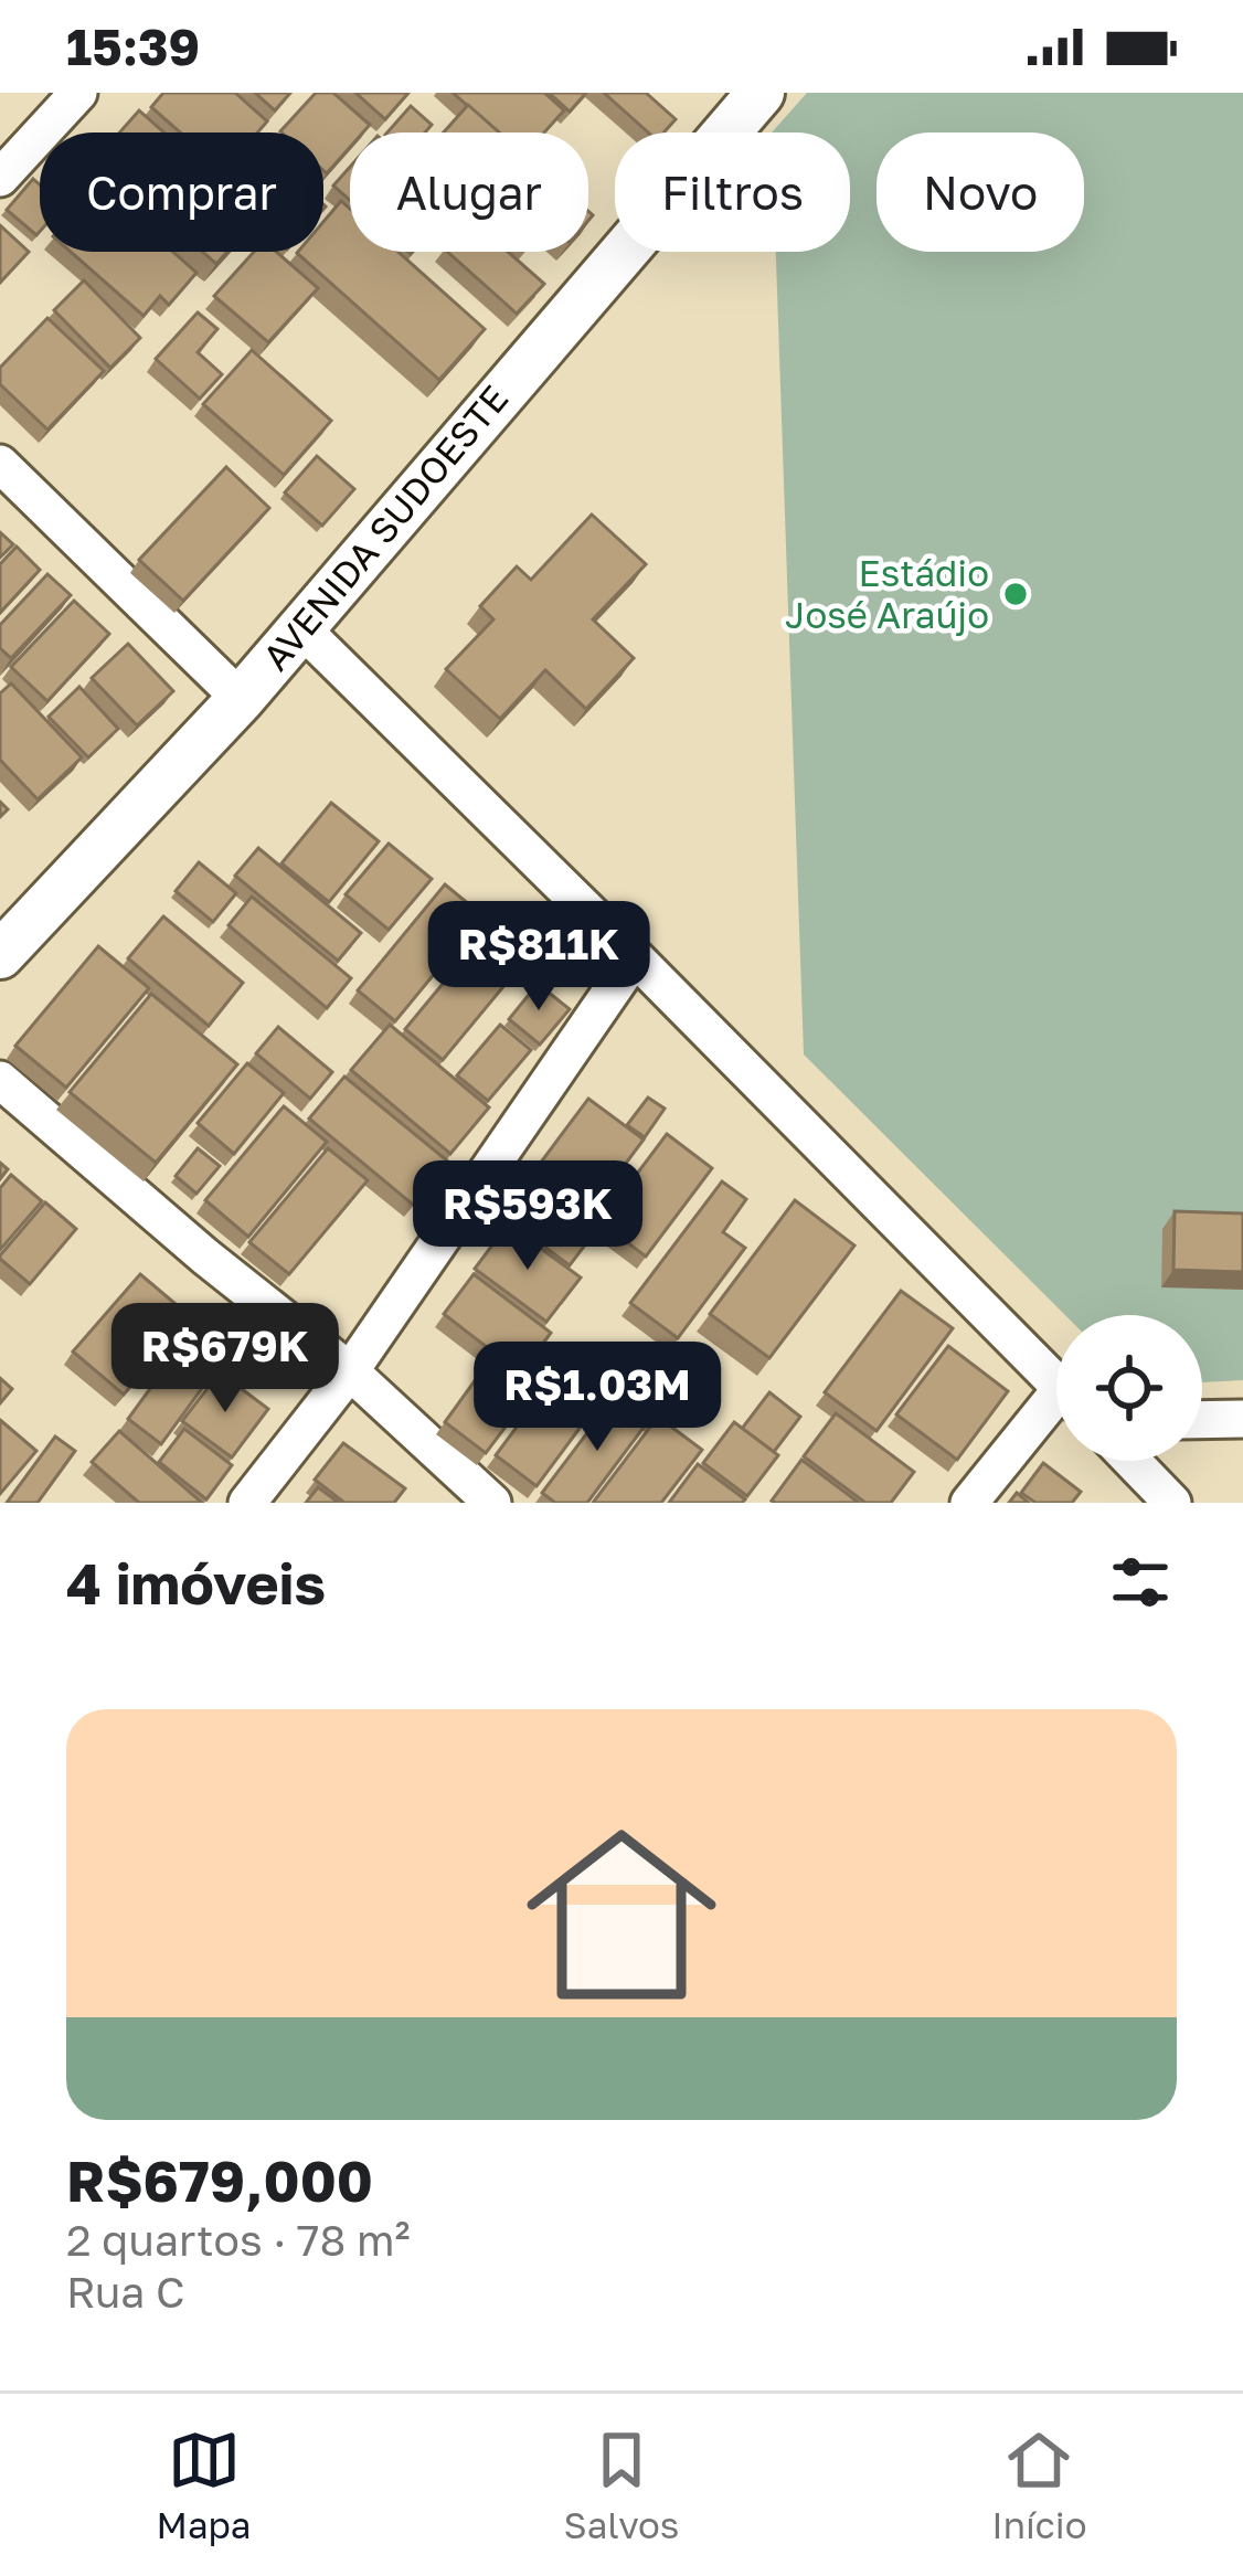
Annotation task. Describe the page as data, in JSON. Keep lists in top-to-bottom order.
{
  "streets": {
    "street": ["AVENIDA SUDOESTE"]
  },
  "places": ["Estádio José Araújo"],
  "page": {
    "status": "15:39",
    "chip": [
      "Comprar",
      "Alugar",
      "Filtros",
      "Novo"
    ],
    "price": [
      "R$811K",
      "R$593K",
      "R$679K",
      "R$1.03M"
    ],
    "heading": "4 imóveis",
    "list": [
      {
        "name": "R$679,000",
        "note": "2 quartos · 78 m² · Rua C"
      }
    ],
    "tabs": ["Mapa", "Salvos", "Início"]
  }
}
